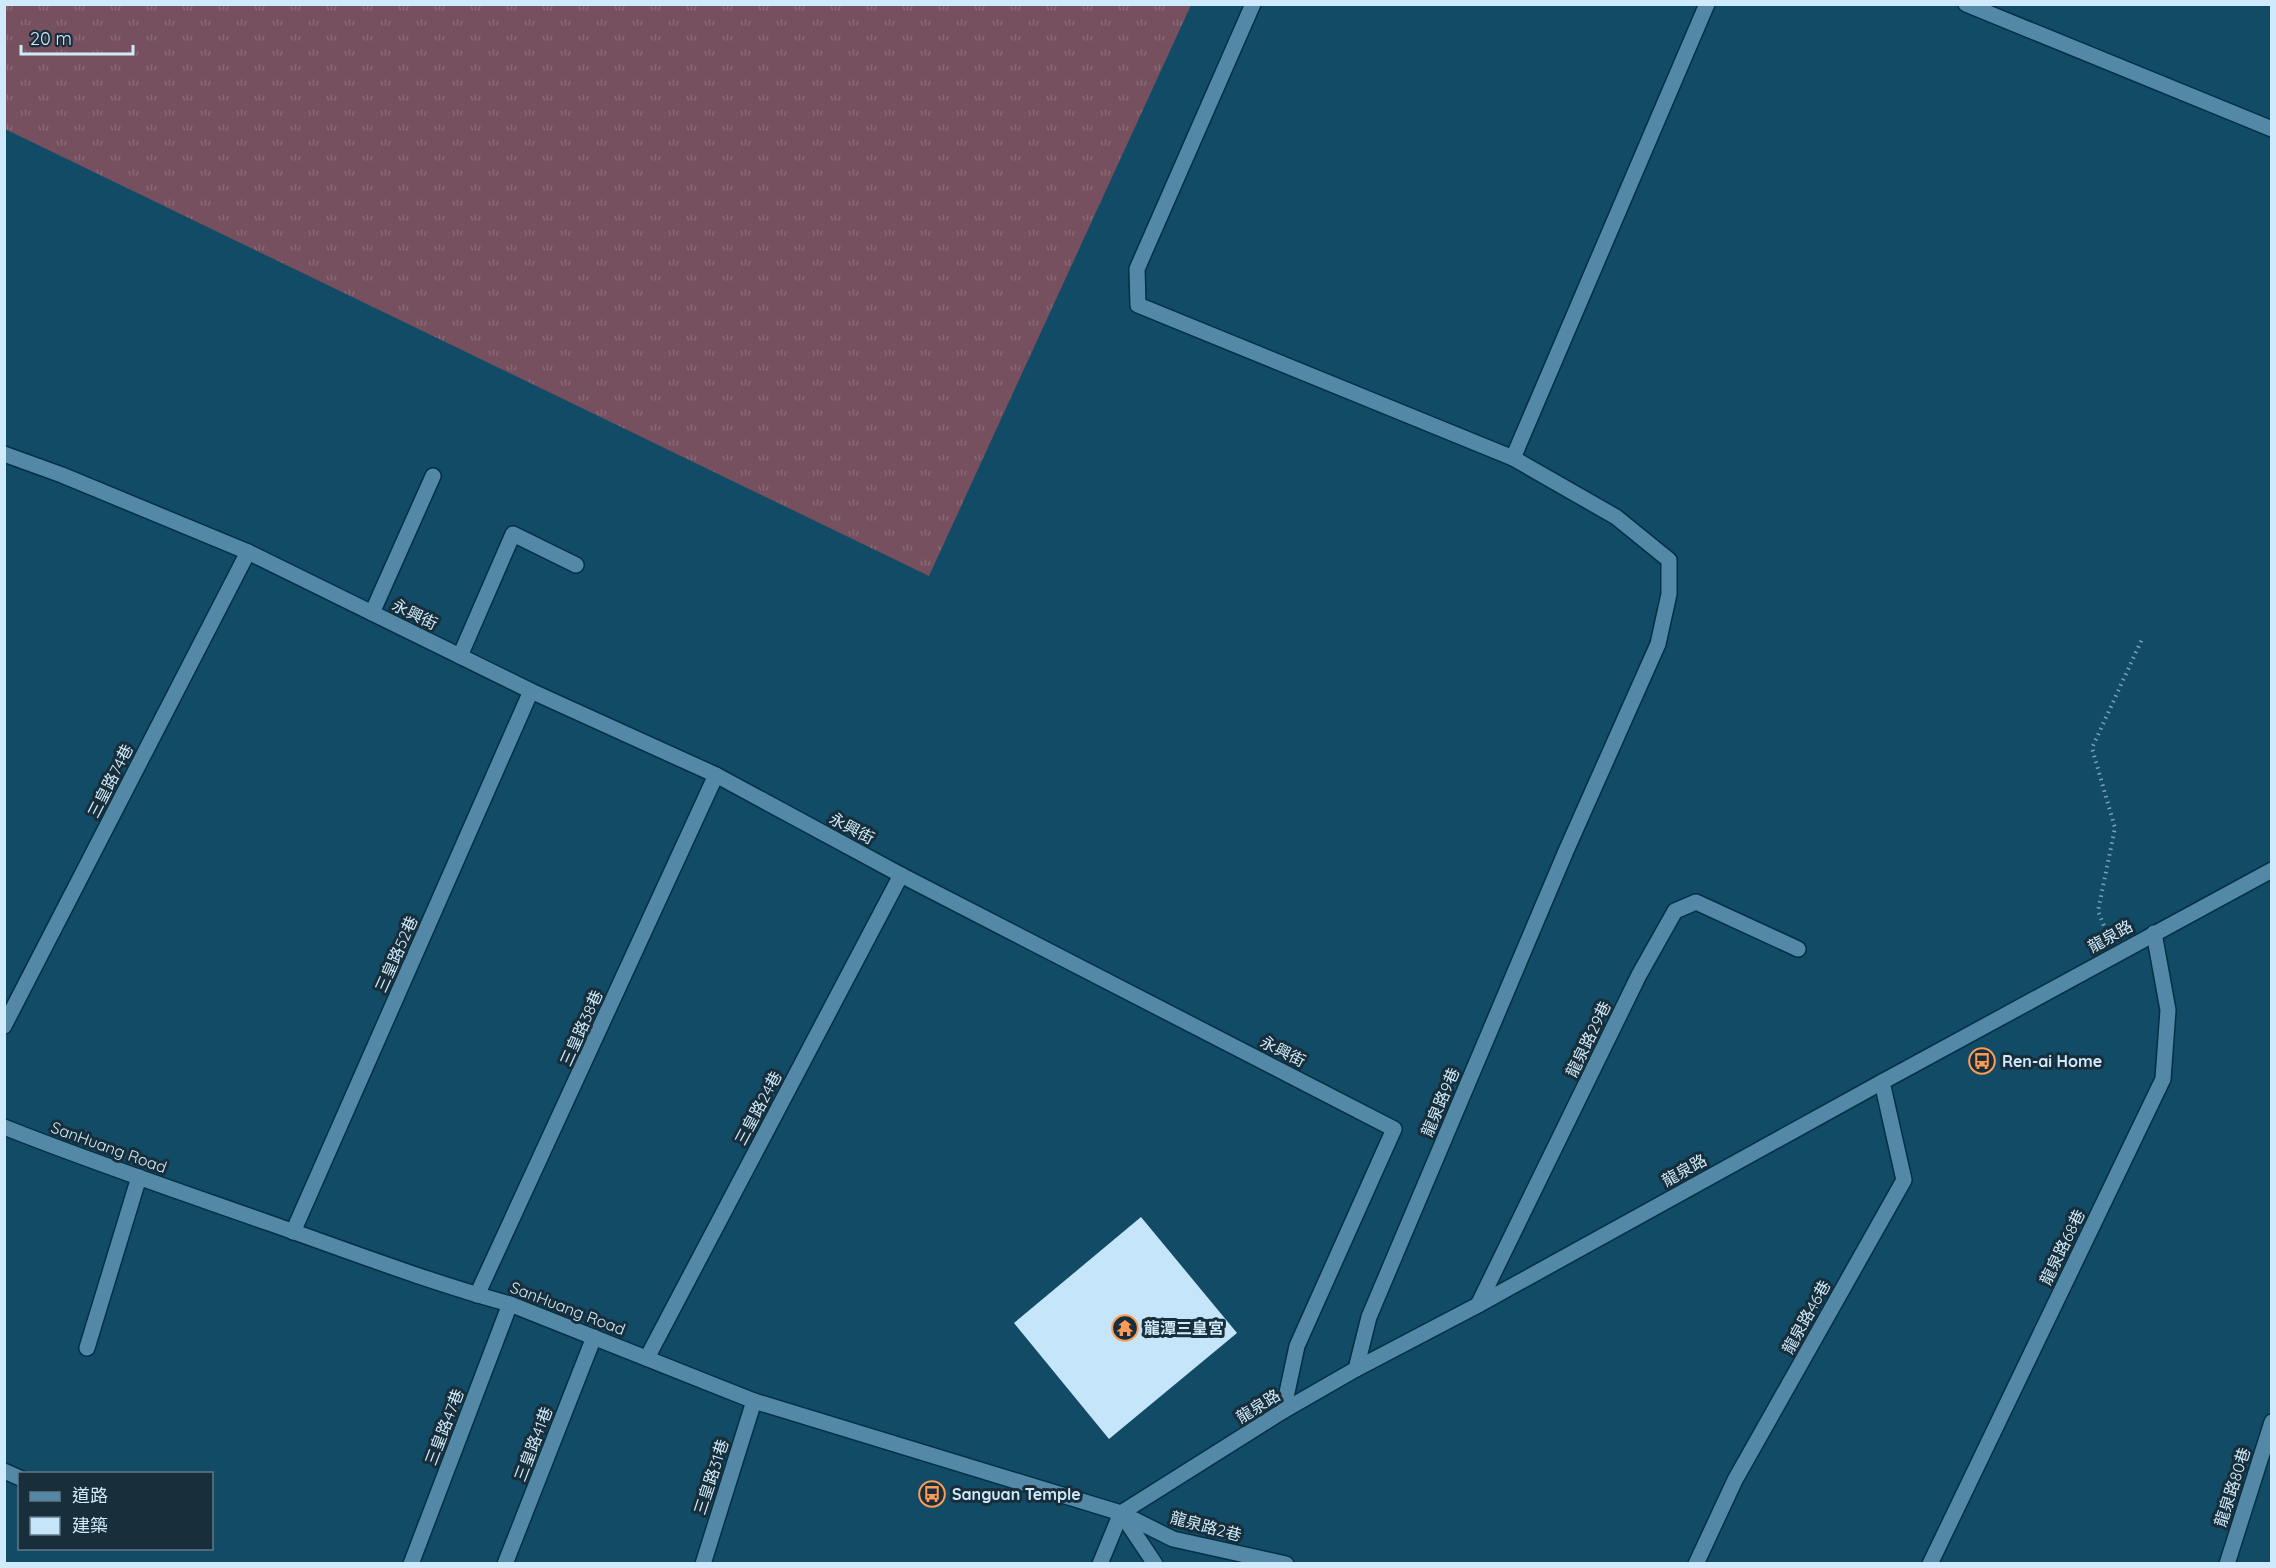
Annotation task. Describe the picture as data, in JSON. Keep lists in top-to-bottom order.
{
  "streets": {
    "street": [
      "永興街",
      "三皇路74巷",
      "龍泉路",
      "三皇路52巷",
      "三皇路38巷",
      "龍泉路29巷",
      "龍泉路9巷",
      "三皇路24巷",
      "SanHuang Road",
      "龍泉路68巷",
      "龍泉路46巷",
      "三皇路47巷",
      "三皇路41巷",
      "三皇路31巷",
      "龍泉路80巷",
      "龍泉路2巷"
    ]
  },
  "crossings": [
    ["永興街", "三皇路74巷"],
    ["永興街", "龍泉路"],
    ["永興街", "三皇路52巷"],
    ["永興街", "三皇路38巷"],
    ["永興街", "三皇路24巷"],
    ["龍泉路", "龍泉路29巷"],
    ["龍泉路", "龍泉路9巷"],
    ["龍泉路", "SanHuang Road"],
    ["龍泉路", "龍泉路68巷"],
    ["龍泉路", "龍泉路46巷"],
    ["龍泉路", "龍泉路2巷"],
    ["三皇路52巷", "SanHuang Road"],
    ["三皇路38巷", "SanHuang Road"],
    ["三皇路24巷", "SanHuang Road"],
    ["SanHuang Road", "三皇路47巷"],
    ["SanHuang Road", "三皇路41巷"],
    ["SanHuang Road", "三皇路31巷"],
    ["SanHuang Road", "龍泉路2巷"]
  ],
  "places": {
    "bus stop": ["Ren-ai Home", "Sanguan Temple"],
    "temple": ["龍潭三皇宮"]
  },
  "legend": ["道路", "建築"],
  "scale_bar": "20 m"
}
